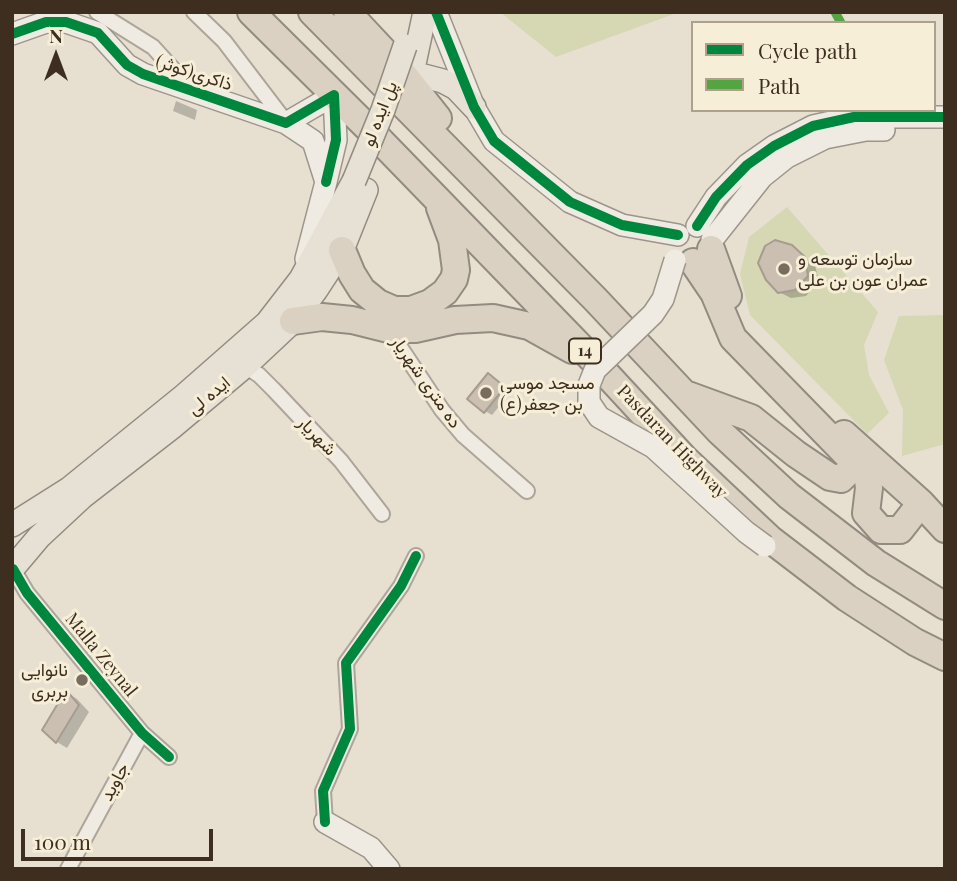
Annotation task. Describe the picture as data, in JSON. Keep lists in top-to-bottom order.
{
  "streets": {
    "highway": ["14", "Pasdaran Highway"],
    "main road": ["پل ایده لو", "ایده لی"],
    "street": [
      "ذاکری(کوثر)",
      "ده متری شهریار",
      "شهریار",
      "Malla Zeynal",
      "جاوید"
    ]
  },
  "crossings": [
    ["پل ایده لو", "ایده لی"],
    ["ایده لی", "شهریار"],
    ["ایده لی", "Malla Zeynal"],
    ["Malla Zeynal", "جاوید"]
  ],
  "places": ["سازمان توسعه و عمران عون بن علی", "مسجد موسی بن جعفر(ع)", "نانوایی بربری"],
  "legend": ["Cycle path", "Path"],
  "scale_bar": "100 m",
  "north": "top"
}
